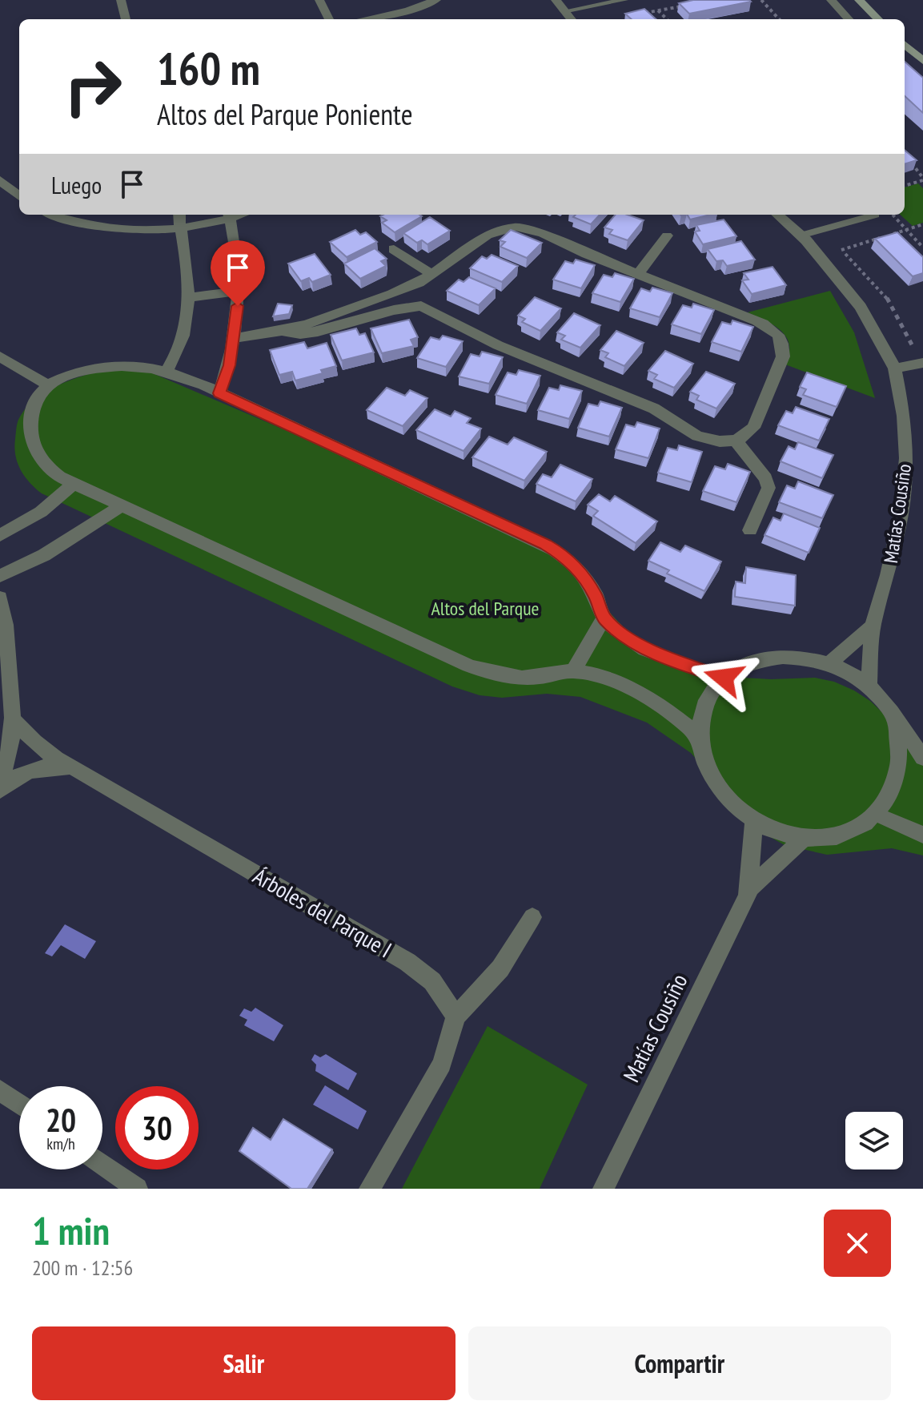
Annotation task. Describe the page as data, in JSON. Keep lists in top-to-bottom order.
{
  "streets": {
    "street": ["Matías Cousiño", "Árboles del Parque I"]
  },
  "parks": ["Altos del Parque"],
  "page": {
    "turn": ["160 m", "Altos del Parque Poniente"],
    "then": "Luego",
    "speed": "20 km/h",
    "limit": "30",
    "heading": ["1 min", "200 m · 12:56"],
    "buttons": ["Salir", "Compartir"]
  }
}
